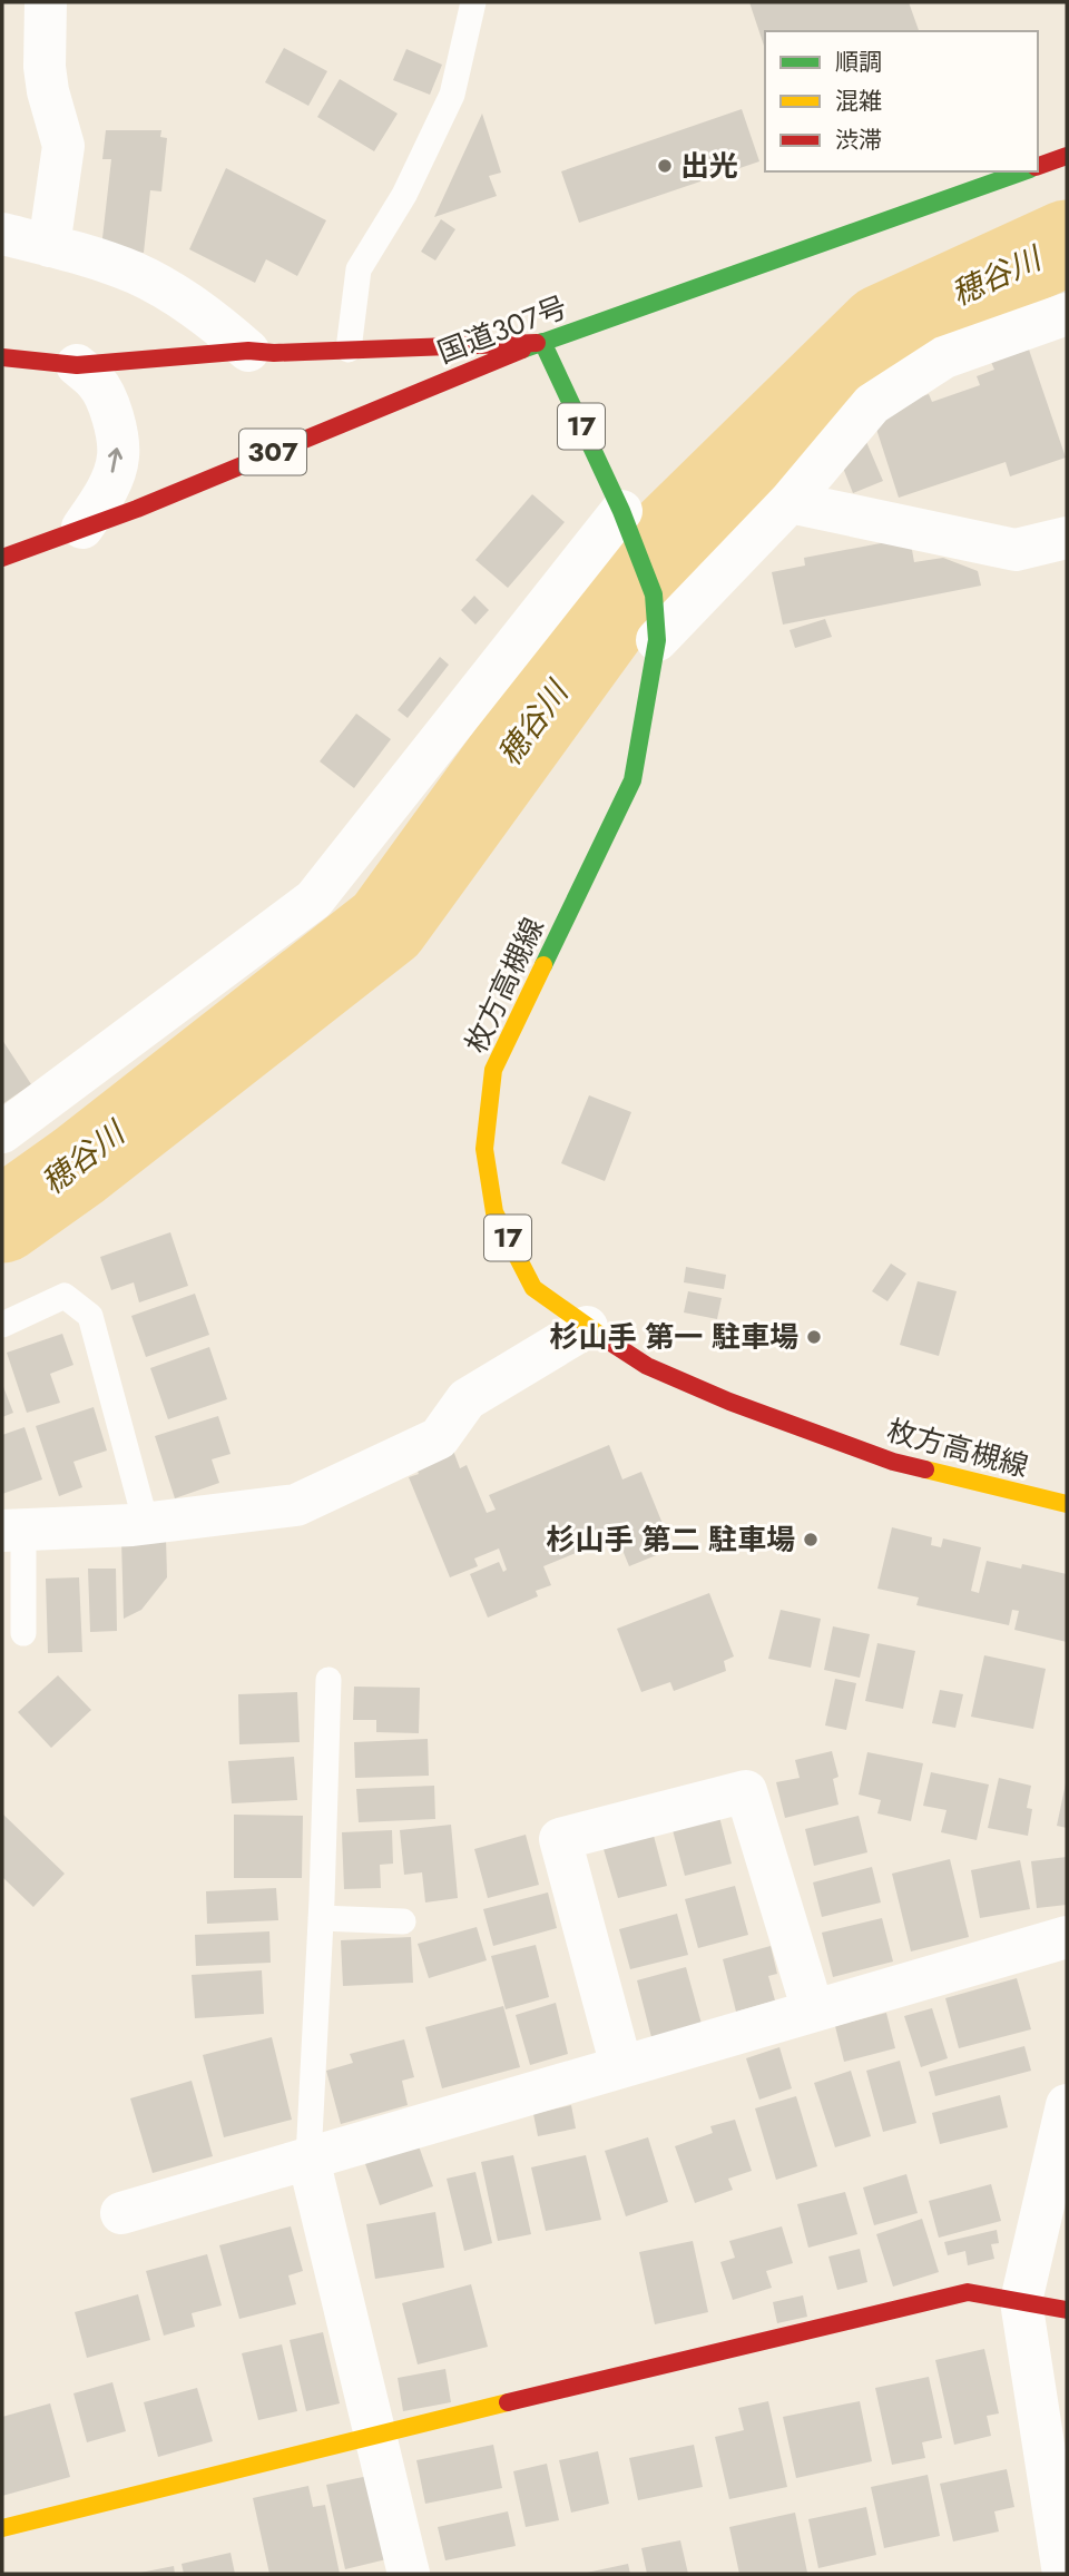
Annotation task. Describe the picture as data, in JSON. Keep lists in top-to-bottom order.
{
  "streets": {
    "main road": [
      "国道307号",
      "17",
      "307",
      "枚方高槻線"
    ]
  },
  "crossings": [
    ["国道307号", "枚方高槻線"]
  ],
  "water": ["穂谷川"],
  "places": ["出光", "杉山手 第一 駐車場", "杉山手 第二 駐車場"],
  "legend": ["順調", "混雑", "渋滞"]
}
